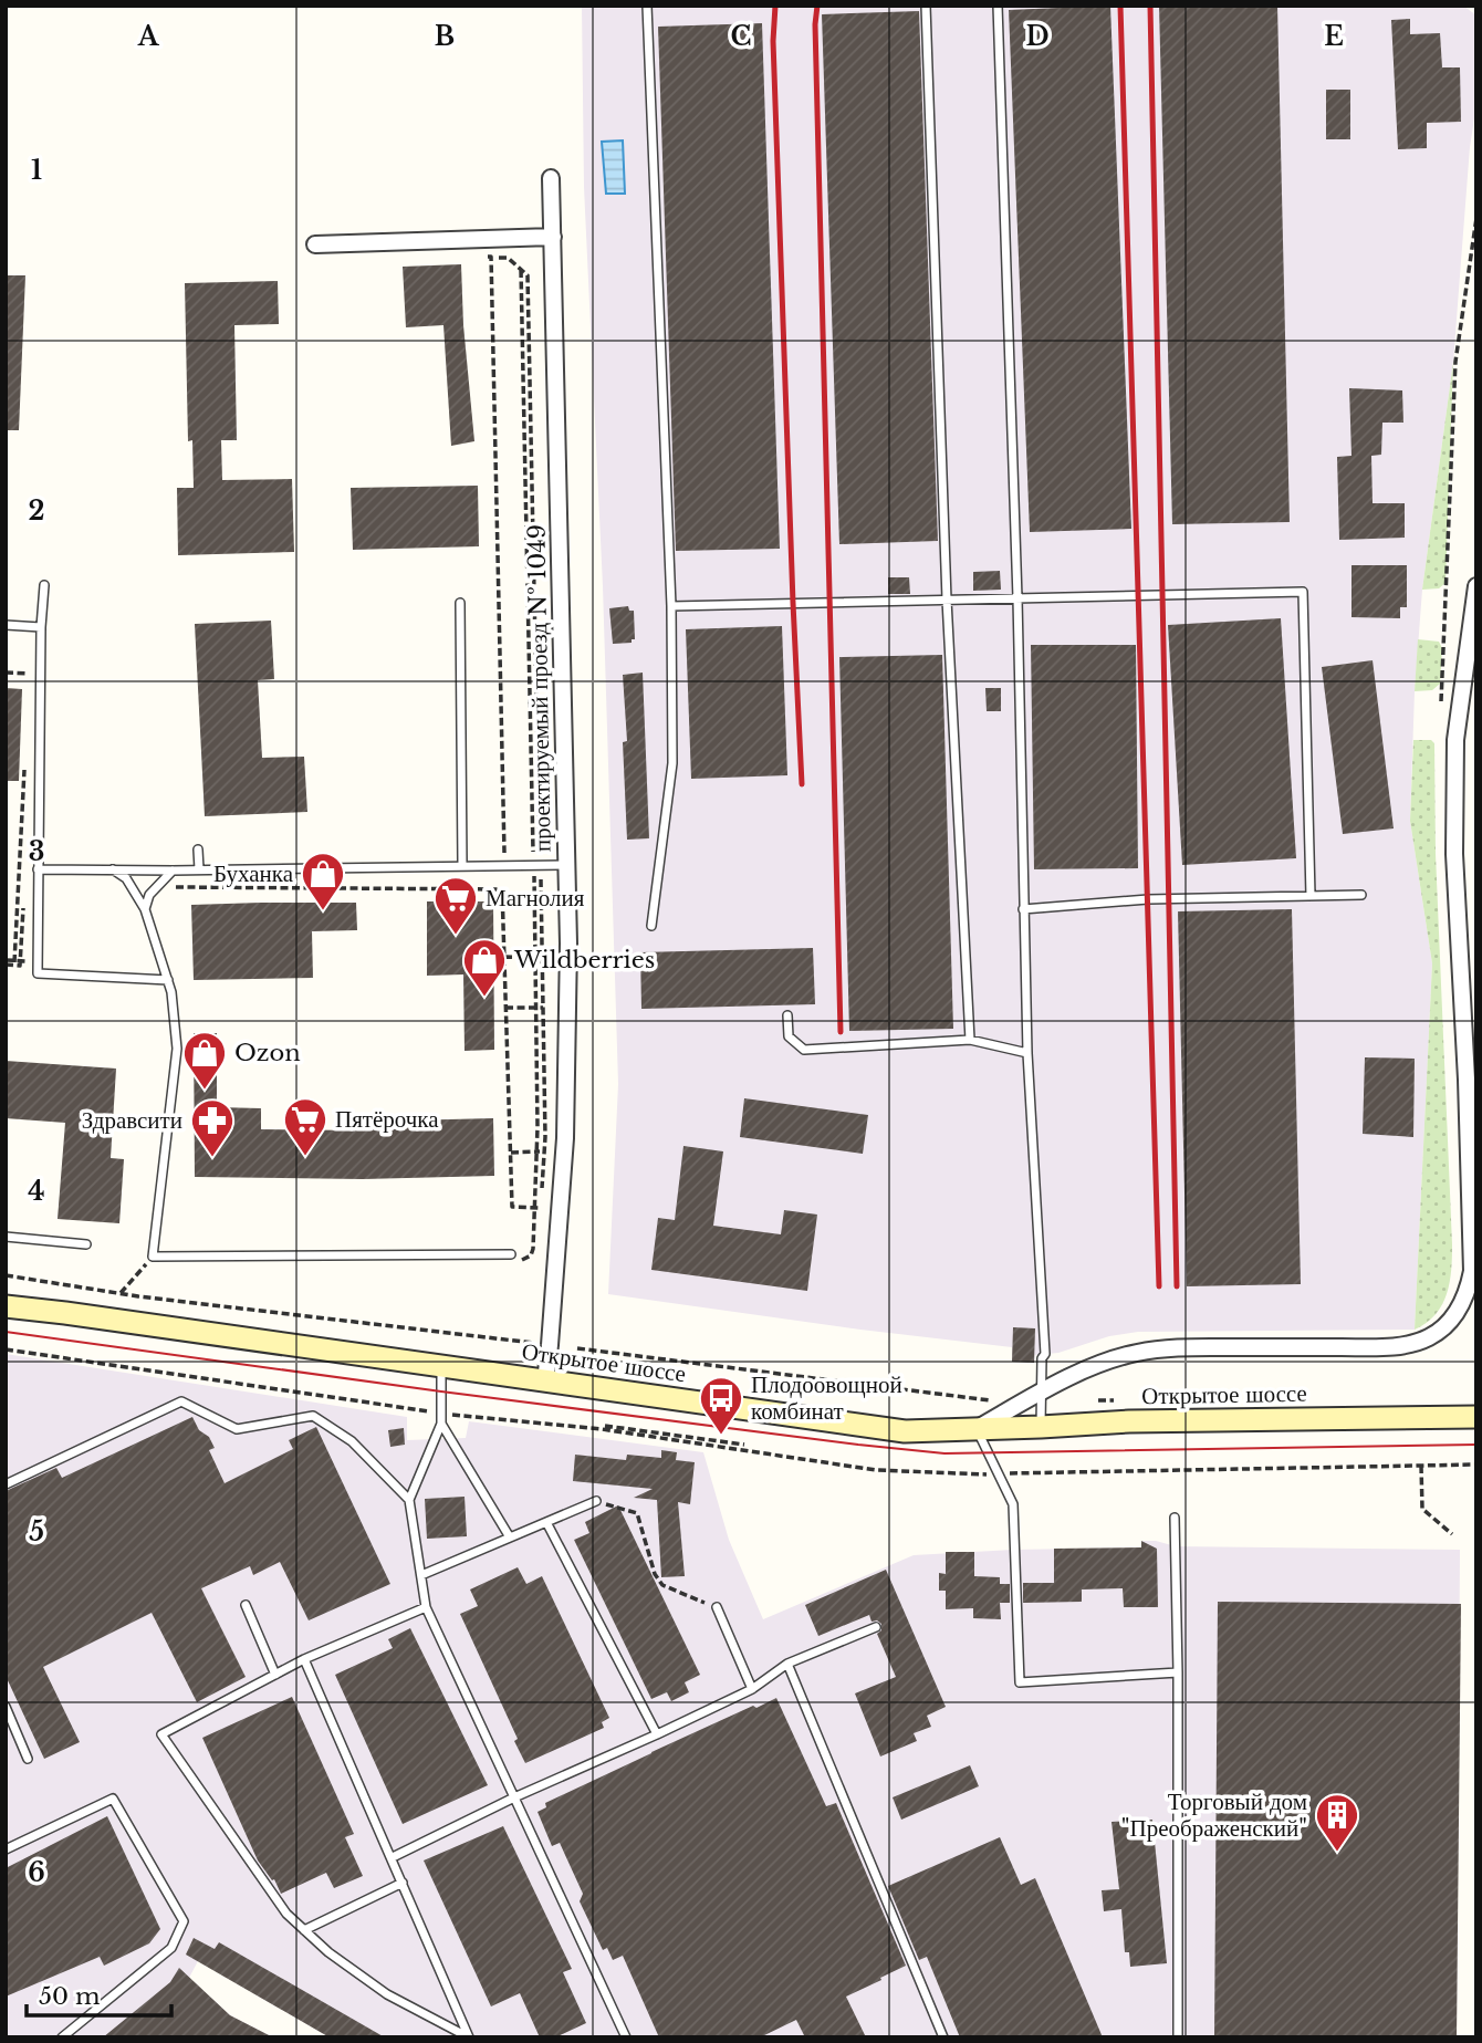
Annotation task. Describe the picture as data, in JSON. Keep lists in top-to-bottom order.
{
  "streets": {
    "main road": ["Открытое шоссе"],
    "street": ["проектируемый проезд № 1049"]
  },
  "crossings": [
    ["проектируемый проезд № 1049", "Открытое шоссе"]
  ],
  "places": {
    "shop": ["Буханка", "Wildberries", "Ozon"],
    "supermarket": ["Магнолия", "Пятёрочка"],
    "pharmacy": ["Здравсити"],
    "bus stop": ["Плодоовощной комбинат"],
    "building": ["Торговый дом \"Преображенский\""]
  },
  "scale_bar": "50 m",
  "grid": {
    "columns": [
      "A",
      "B",
      "C",
      "D",
      "E"
    ],
    "rows": [
      "1",
      "2",
      "3",
      "4",
      "5",
      "6"
    ]
  }
}
